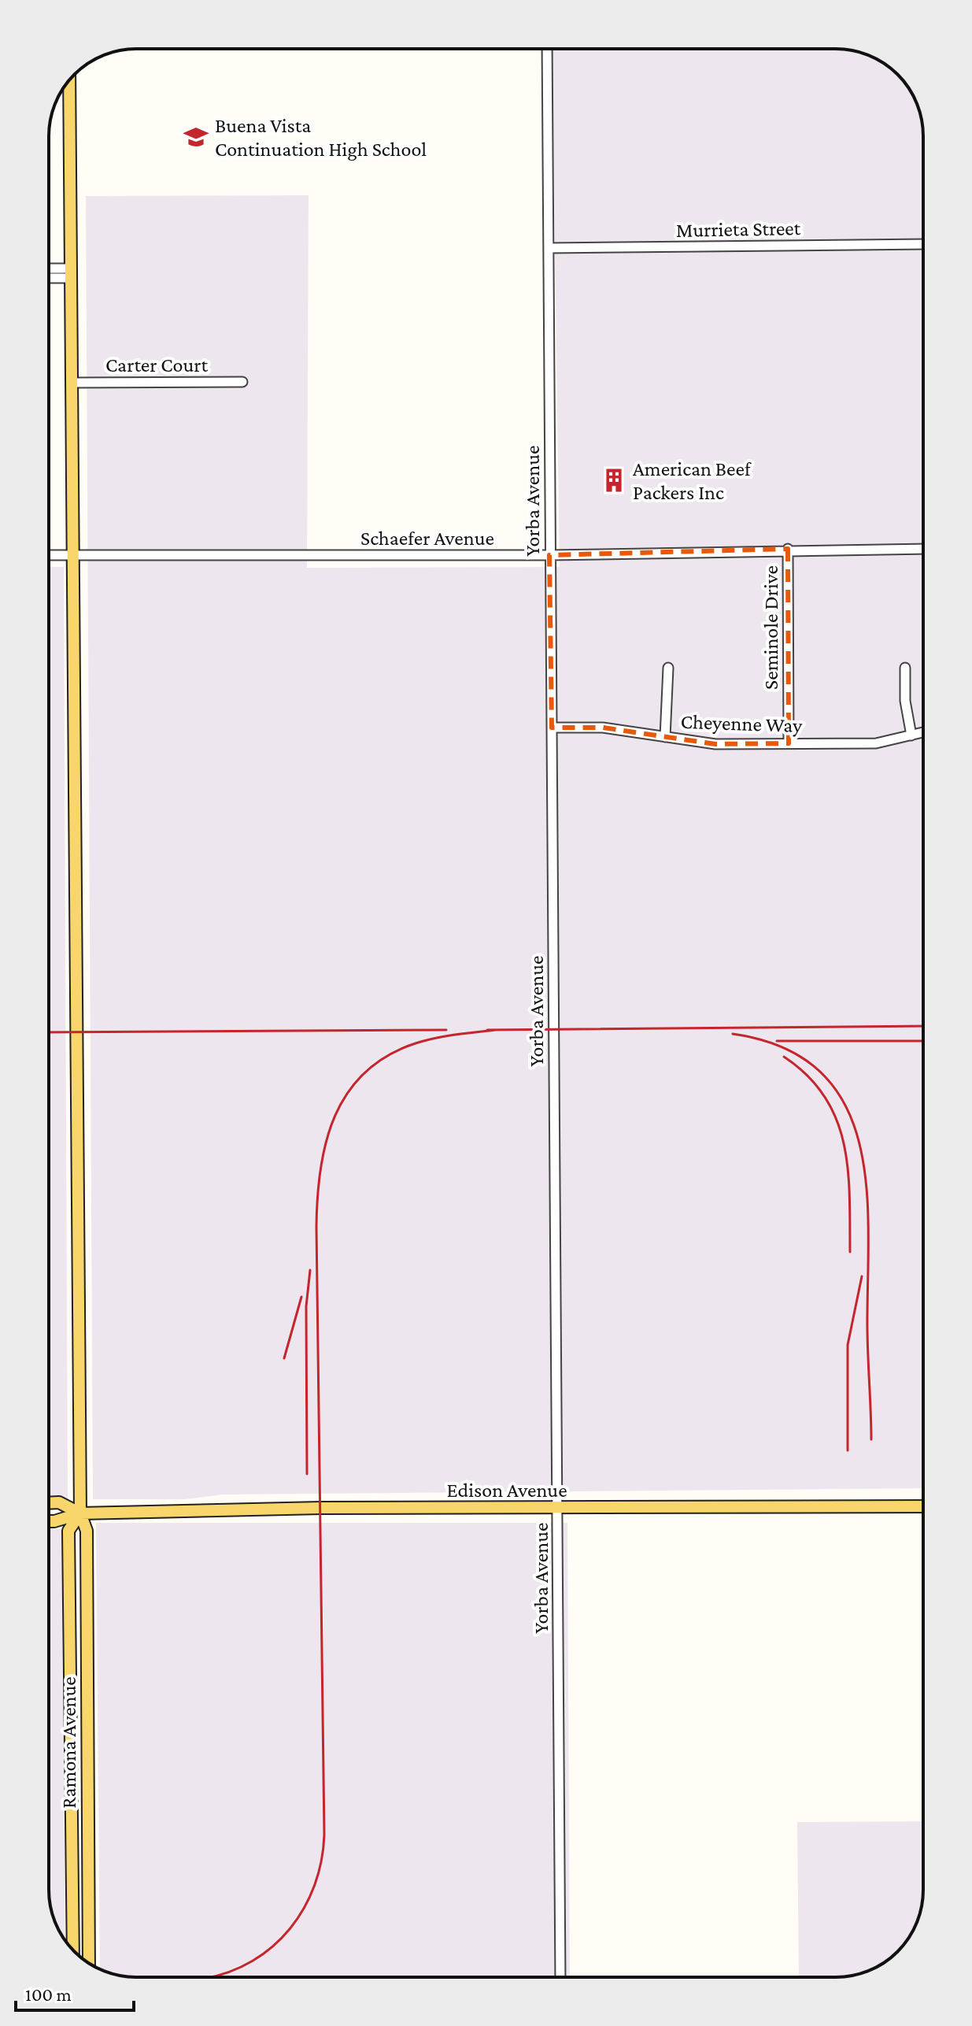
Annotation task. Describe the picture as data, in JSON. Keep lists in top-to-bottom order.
{
  "streets": {
    "main road": ["Edison Avenue", "Ramona Avenue"],
    "street": [
      "Murrieta Street",
      "Carter Court",
      "Yorba Avenue",
      "Schaefer Avenue",
      "Seminole Drive",
      "Cheyenne Way"
    ]
  },
  "crossings": [
    ["Murrieta Street", "Yorba Avenue"],
    ["Carter Court", "Ramona Avenue"],
    ["Yorba Avenue", "Schaefer Avenue"],
    ["Yorba Avenue", "Cheyenne Way"],
    ["Yorba Avenue", "Edison Avenue"],
    ["Schaefer Avenue", "Seminole Drive"],
    ["Schaefer Avenue", "Ramona Avenue"],
    ["Seminole Drive", "Cheyenne Way"],
    ["Edison Avenue", "Ramona Avenue"]
  ],
  "places": {
    "school or university": ["Buena Vista Continuation High School"],
    "building": ["American Beef Packers Inc"]
  },
  "scale_bar": "100 m"
}
